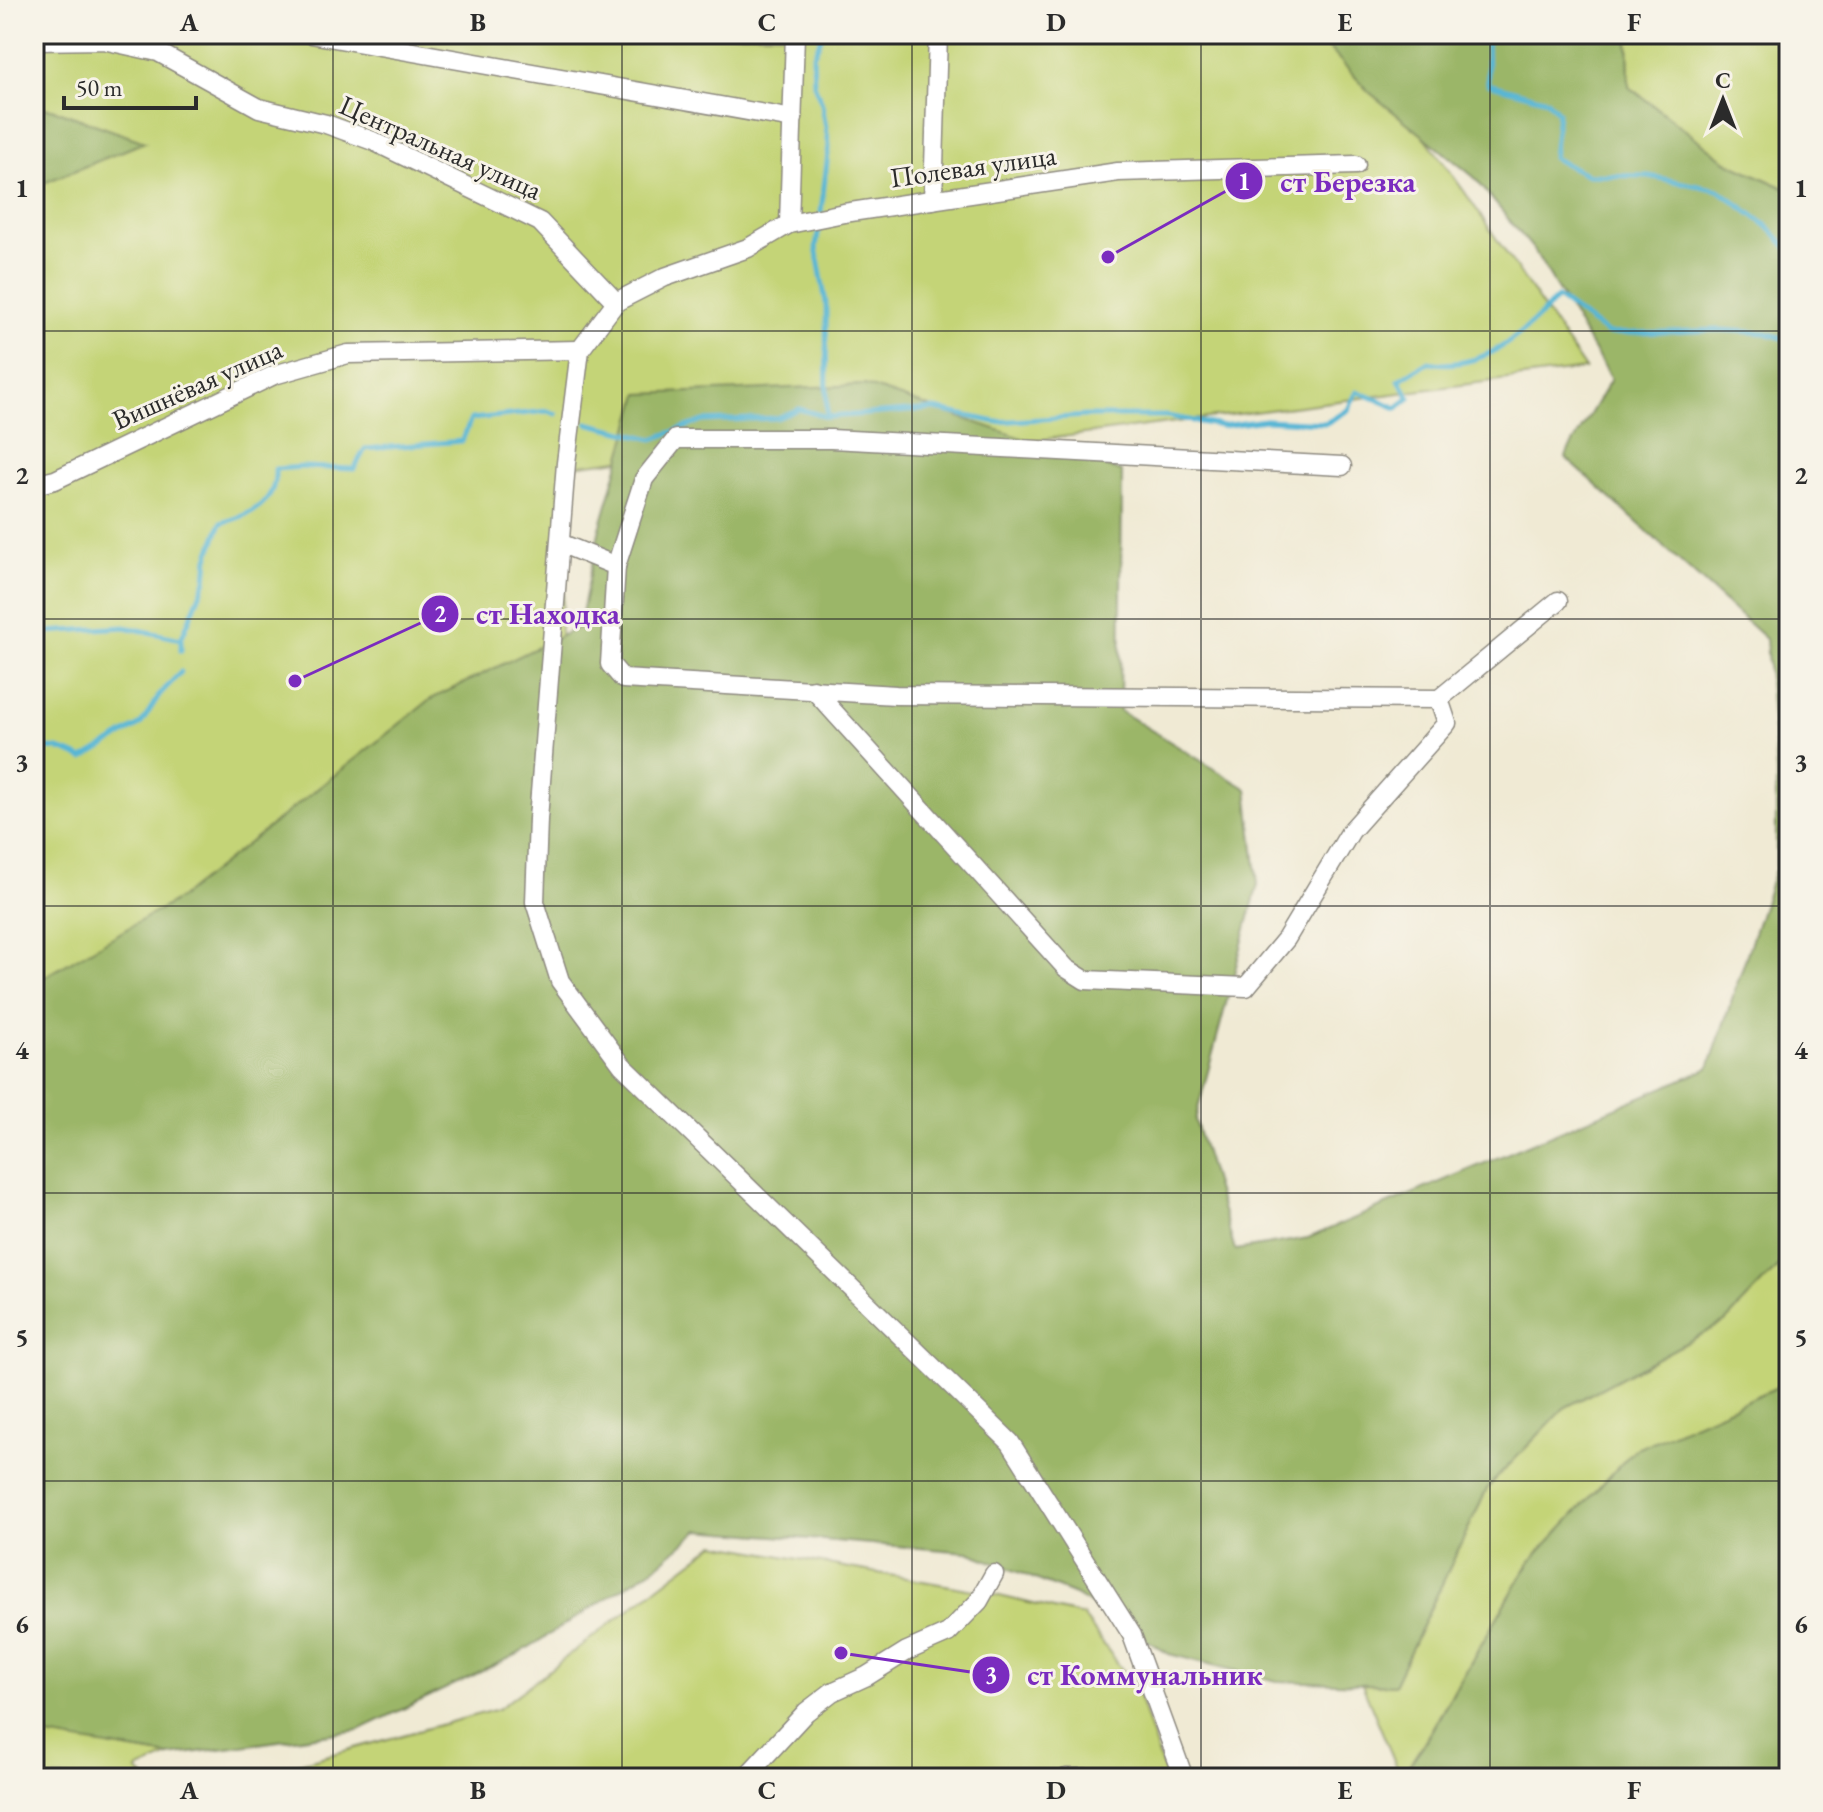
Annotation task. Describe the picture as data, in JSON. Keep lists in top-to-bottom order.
{
  "streets": {
    "street": ["Центральная улица", "Полевая улица", "Вишнёвая улица"]
  },
  "crossings": [
    ["Центральная улица", "Полевая улица"]
  ],
  "places": ["ст Березка", "ст Находка", "ст Коммунальник"],
  "scale_bar": "50 m",
  "north": "top",
  "grid": {
    "columns": [
      "A",
      "B",
      "C",
      "D",
      "E",
      "F"
    ],
    "rows": [
      "1",
      "2",
      "3",
      "4",
      "5",
      "6"
    ]
  }
}
